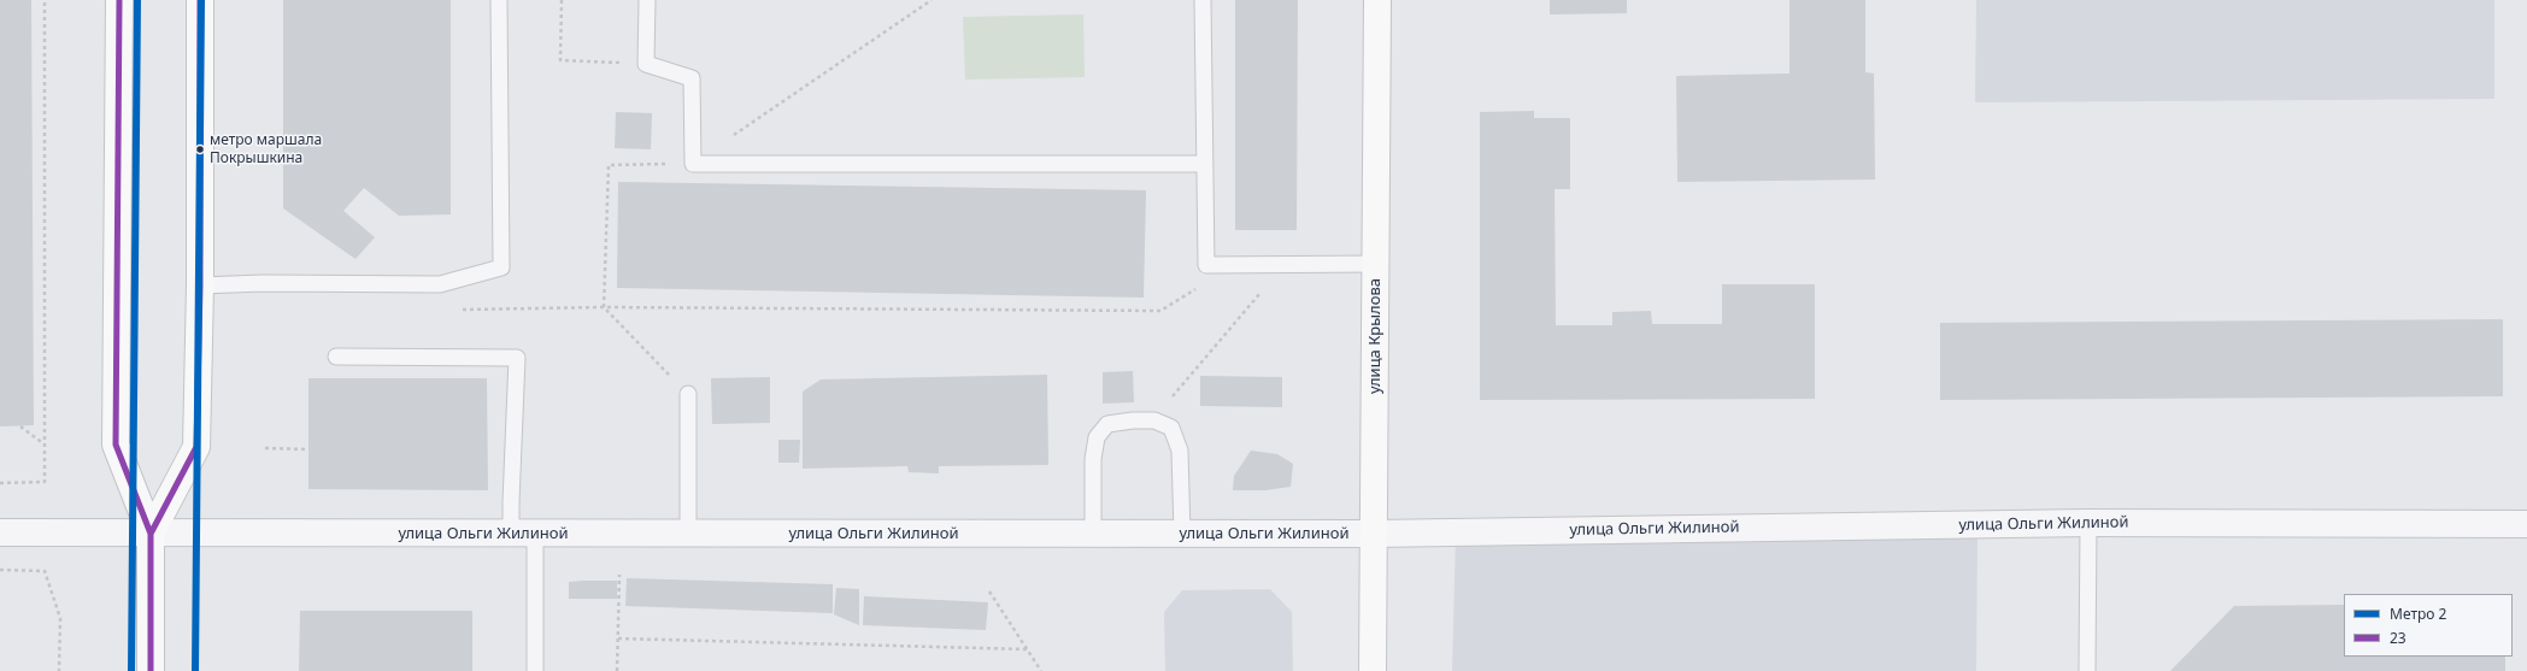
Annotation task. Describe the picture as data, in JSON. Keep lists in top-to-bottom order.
{
  "streets": {
    "main road": ["улица Крылова"],
    "street": ["улица Ольги Жилиной"]
  },
  "crossings": [
    ["улица Крылова", "улица Ольги Жилиной"]
  ],
  "places": ["метро маршала Покрышкина"],
  "lines": ["metro line 2", "transit line 23"],
  "legend": ["Метро 2", "23"]
}
